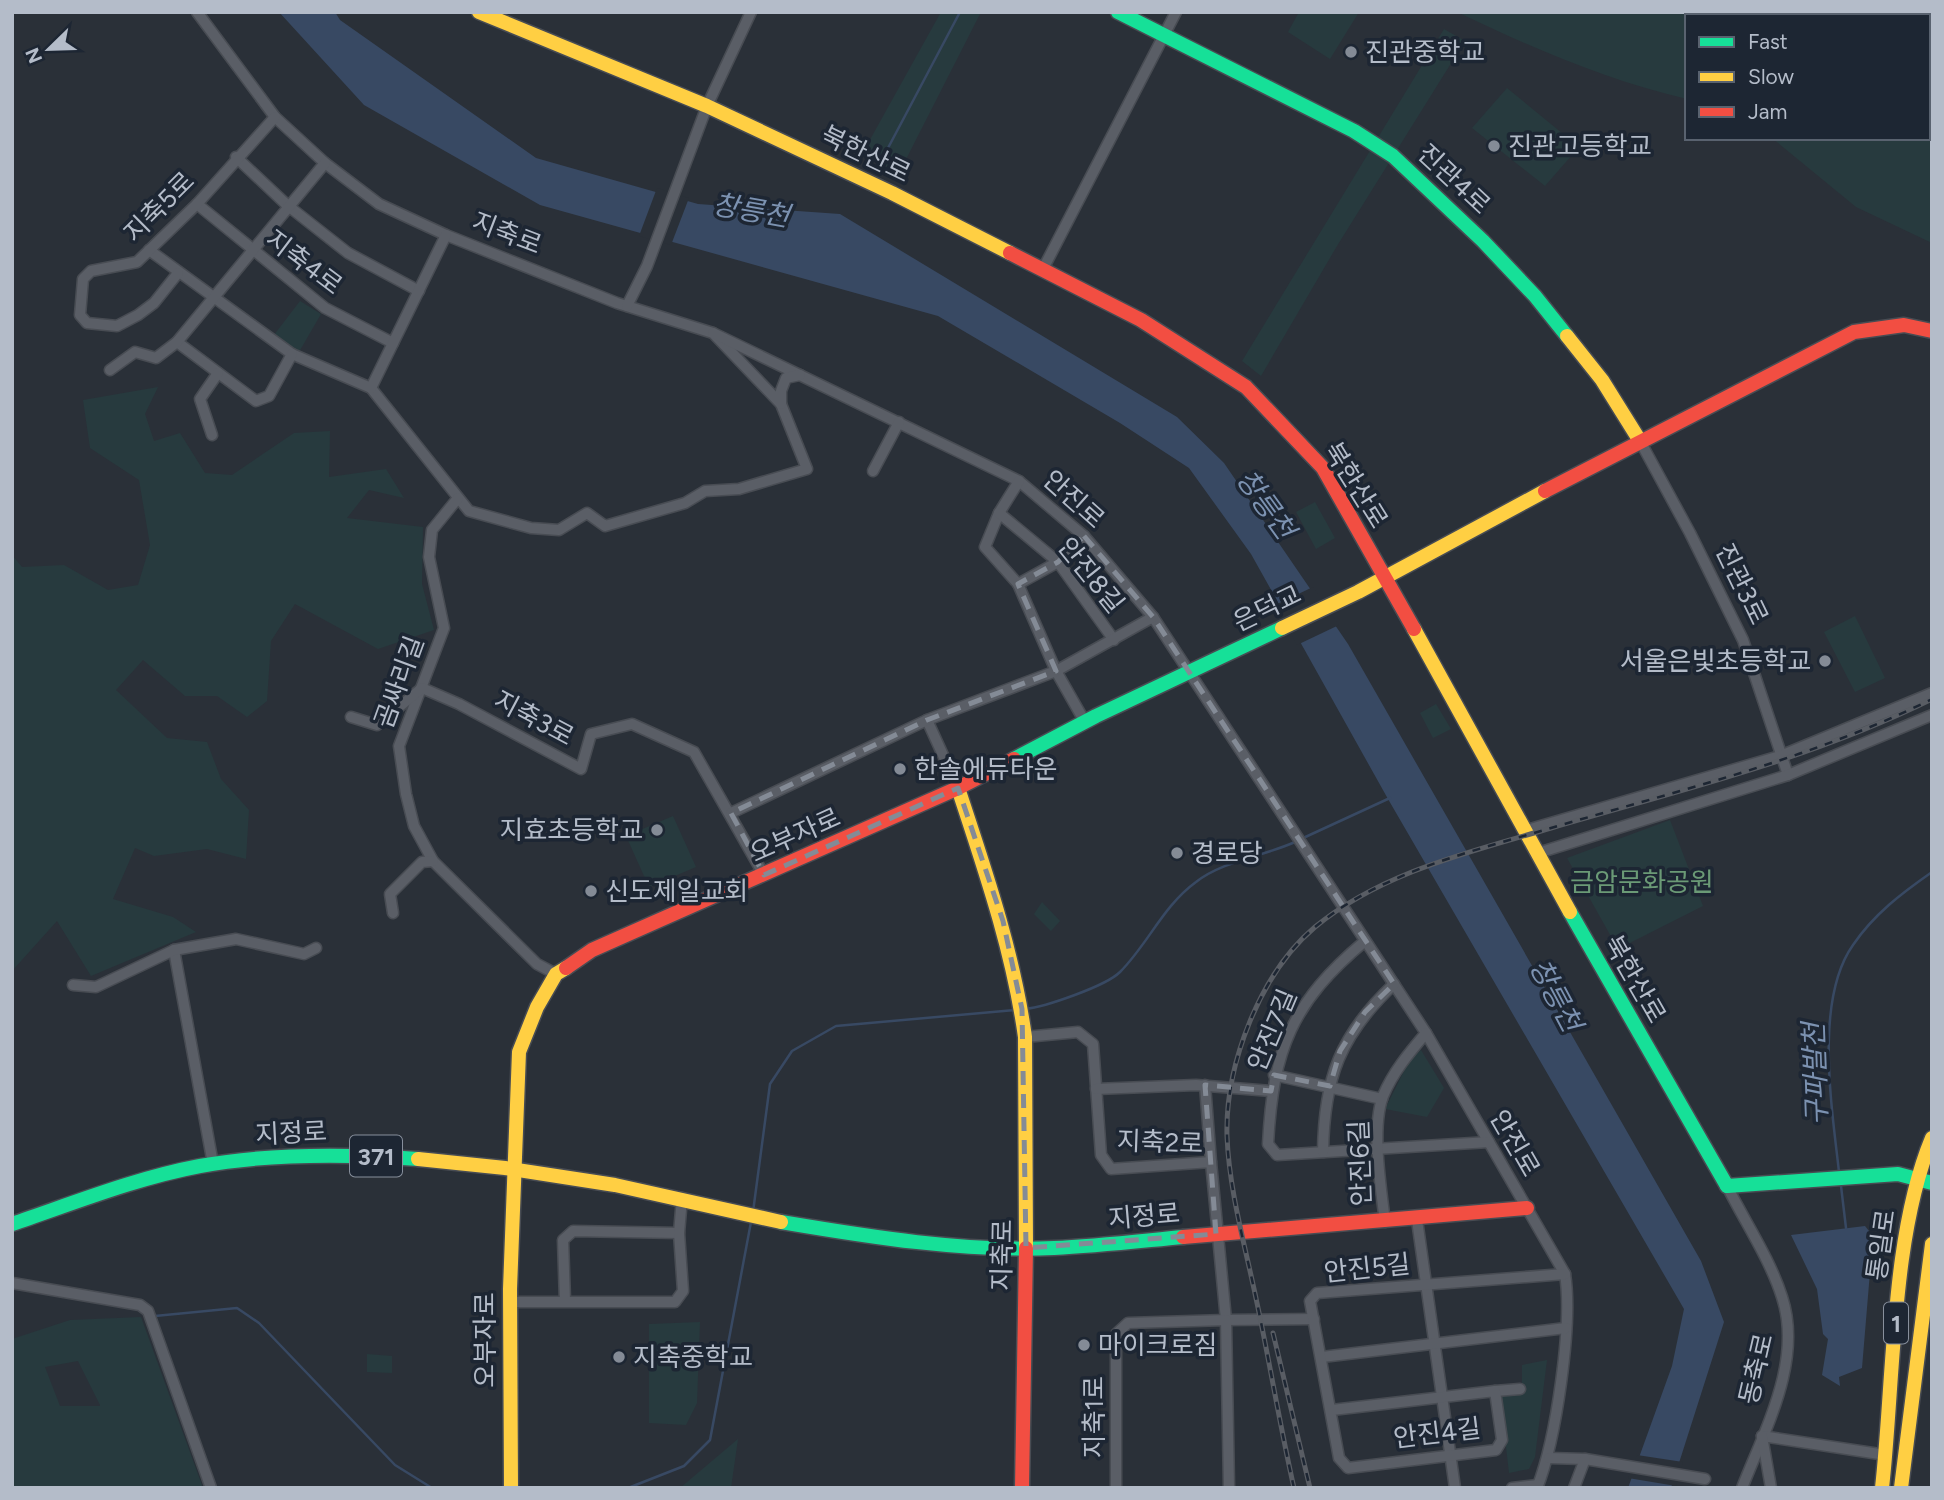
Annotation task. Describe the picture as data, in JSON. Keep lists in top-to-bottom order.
{
  "streets": {
    "main road": [
      "북한산로",
      "진관4로",
      "지축로",
      "은덕교",
      "오부자로",
      "지정로",
      "371",
      "통일로",
      "1"
    ],
    "street": [
      "지축5로",
      "지축4로",
      "안진로",
      "안진8길",
      "진관3로",
      "곰싸리길",
      "지축3로",
      "안진7길",
      "지축2로",
      "안진6길",
      "안진5길",
      "동축로",
      "지축1로",
      "안진4길"
    ]
  },
  "crossings": [
    ["북한산로", "은덕교"],
    ["북한산로", "동축로"],
    ["진관4로", "진관3로"],
    ["지축5로", "지축로"],
    ["지축5로", "지축4로"],
    ["지축로", "안진로"],
    ["지축로", "곰싸리길"],
    ["지축로", "오부자로"],
    ["지축로", "지정로"],
    ["지축로", "지축2로"],
    ["안진로", "안진8길"],
    ["안진로", "오부자로"],
    ["안진로", "안진7길"],
    ["안진로", "지정로"],
    ["안진로", "안진6길"],
    ["안진로", "안진5길"],
    ["은덕교", "오부자로"],
    ["곰싸리길", "지축3로"],
    ["곰싸리길", "오부자로"],
    ["지축3로", "오부자로"],
    ["오부자로", "지정로"],
    ["안진7길", "안진6길"],
    ["지정로", "지축2로"],
    ["지정로", "안진6길"],
    ["안진5길", "지축1로"],
    ["안진5길", "안진4길"]
  ],
  "water": ["창릉천", "구파발천"],
  "parks": ["금암문화공원"],
  "places": [
    "진관중학교",
    "진관고등학교",
    "서울은빛초등학교",
    "한솔에듀타운",
    "지효초등학교",
    "경로당",
    "신도제일교회",
    "마이크로짐",
    "지축중학교"
  ],
  "legend": ["Fast", "Slow", "Jam"],
  "north": "bottom left"
}
